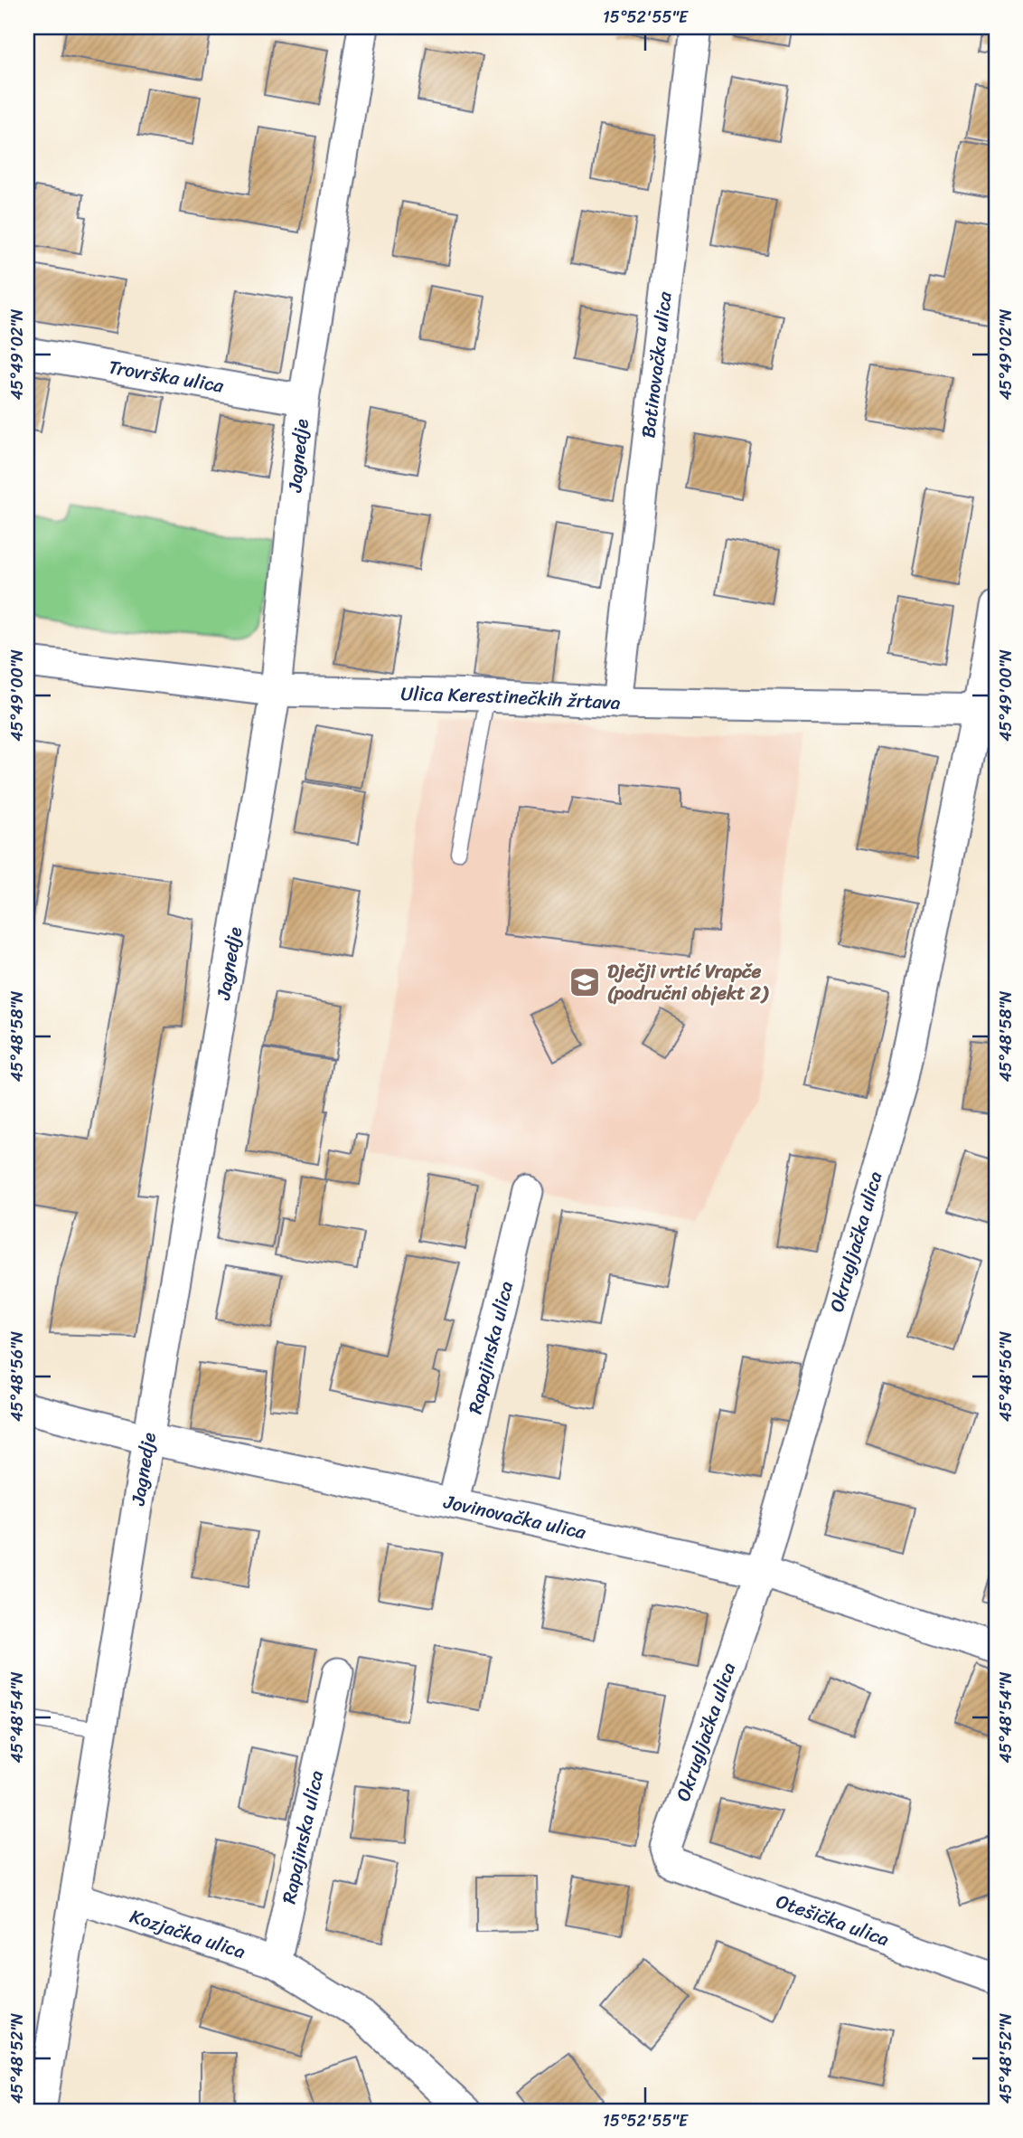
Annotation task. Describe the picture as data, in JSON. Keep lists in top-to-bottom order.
{
  "streets": {
    "street": [
      "Batinovačka ulica",
      "Trovrška ulica",
      "Jagnedje",
      "Ulica Kerestinečkih žrtava",
      "Okrugljačka ulica",
      "Rapajinska ulica",
      "Jovinovačka ulica",
      "Otešička ulica",
      "Kozjačka ulica"
    ]
  },
  "crossings": [
    ["Batinovačka ulica", "Ulica Kerestinečkih žrtava"],
    ["Trovrška ulica", "Jagnedje"],
    ["Jagnedje", "Ulica Kerestinečkih žrtava"],
    ["Jagnedje", "Jovinovačka ulica"],
    ["Jagnedje", "Kozjačka ulica"],
    ["Ulica Kerestinečkih žrtava", "Okrugljačka ulica"],
    ["Okrugljačka ulica", "Jovinovačka ulica"],
    ["Okrugljačka ulica", "Otešička ulica"],
    ["Rapajinska ulica", "Jovinovačka ulica"],
    ["Rapajinska ulica", "Kozjačka ulica"]
  ],
  "places": {
    "school or university": ["Dječji vrtić Vrapče (područni objekt 2)"]
  },
  "coordinates": [
    "15°52'55\"E",
    "45°49'02\"N",
    "45°49'00\"N",
    "45°48'58\"N",
    "45°48'56\"N",
    "45°48'54\"N",
    "45°48'52\"N"
  ]
}
